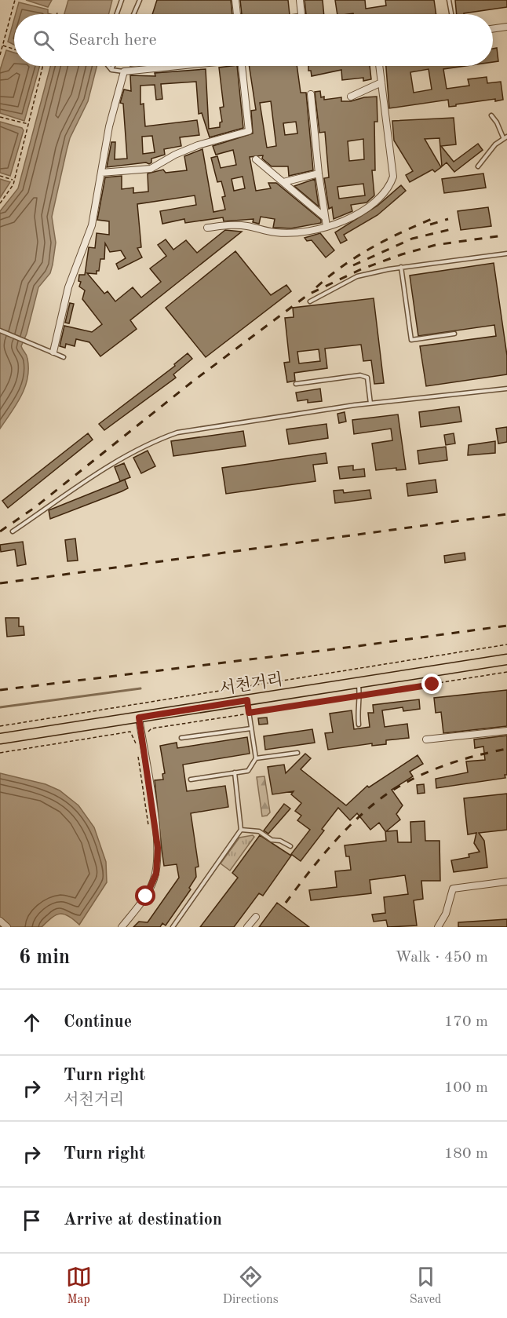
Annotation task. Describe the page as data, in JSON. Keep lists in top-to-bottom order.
{
  "streets": {
    "main road": ["서천거리"]
  },
  "page": {
    "search": "Search here",
    "heading": ["6 min", "Walk · 450 m"],
    "list": [
      ["Continue", "170 m"],
      ["Turn right", "서천거리", "100 m"],
      ["Turn right", "180 m"],
      "Arrive at destination"
    ],
    "nav": ["Map", "Directions", "Saved"]
  }
}
